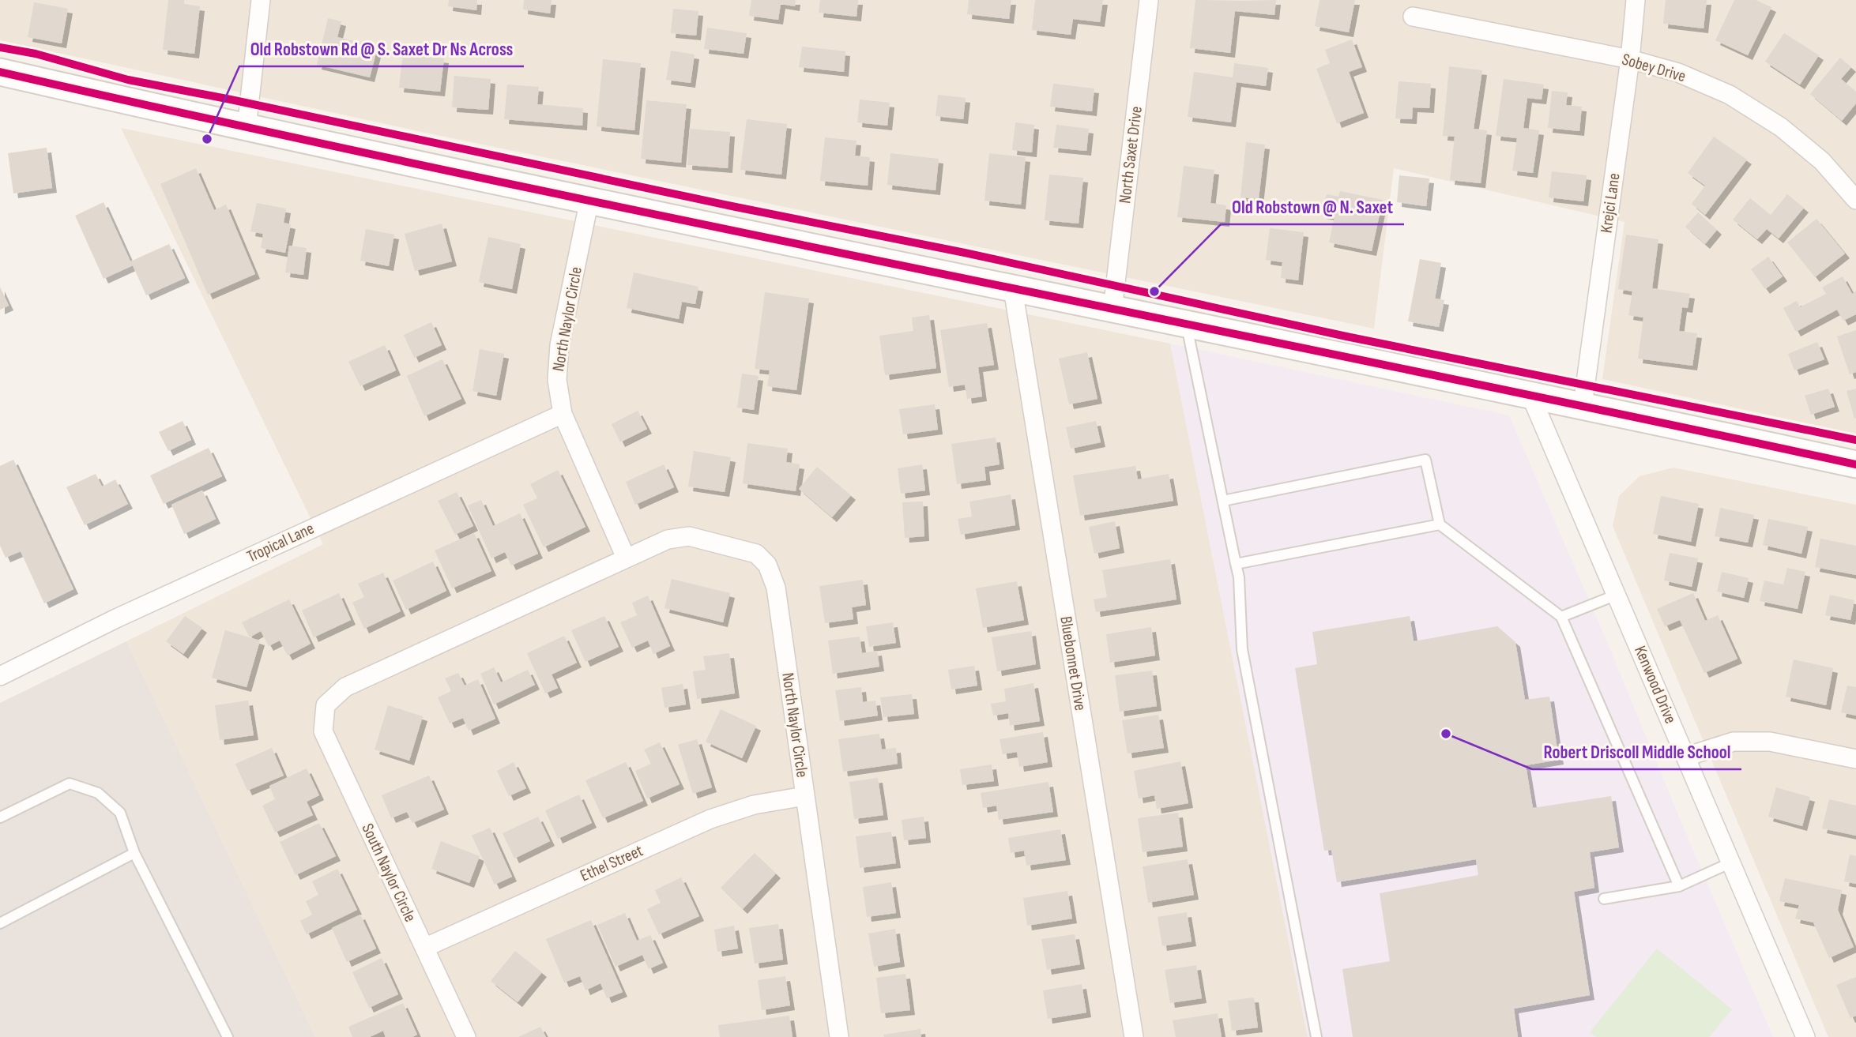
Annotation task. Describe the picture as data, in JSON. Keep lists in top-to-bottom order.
{
  "streets": {
    "street": [
      "Sobey Drive",
      "North Saxet Drive",
      "Krejci Lane",
      "North Naylor Circle",
      "Tropical Lane",
      "Bluebonnet Drive",
      "Kenwood Drive",
      "Ethel Street",
      "South Naylor Circle"
    ]
  },
  "crossings": [
    ["Sobey Drive", "Krejci Lane"],
    ["North Naylor Circle", "Tropical Lane"],
    ["North Naylor Circle", "Ethel Street"],
    ["North Naylor Circle", "South Naylor Circle"],
    ["Ethel Street", "South Naylor Circle"]
  ],
  "places": ["Old Robstown Rd @ S. Saxet Dr Ns Across", "Old Robstown @ N. Saxet", "Robert Driscoll Middle School"]
}
